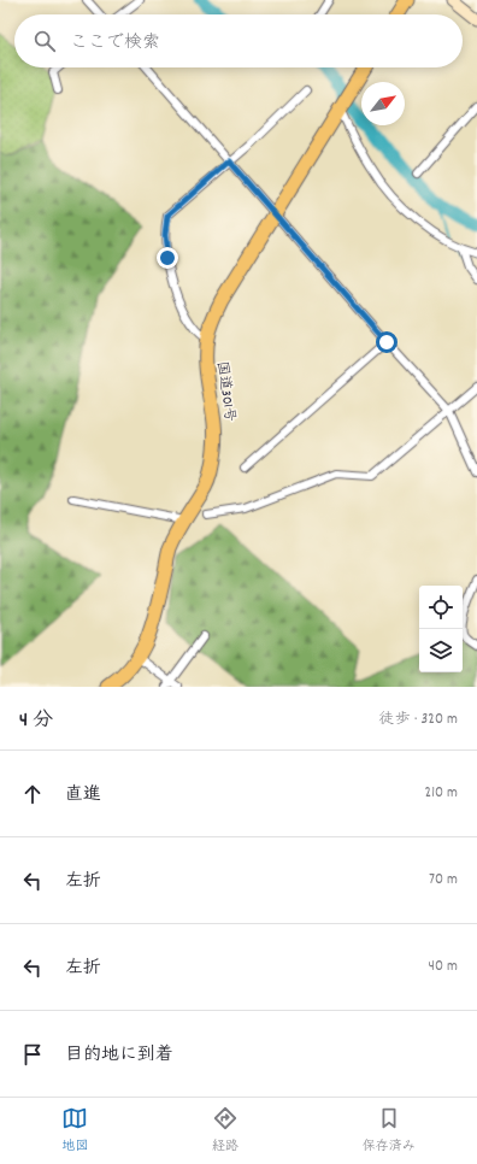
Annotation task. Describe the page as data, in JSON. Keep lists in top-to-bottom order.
{
  "streets": {
    "highway": ["国道301号"]
  },
  "north": "top right",
  "page": {
    "search": "ここで検索",
    "heading": ["4 分", "徒歩 · 320 m"],
    "list": [
      ["直進", "210 m"],
      ["左折", "70 m"],
      ["左折", "40 m"],
      "目的地に到着"
    ],
    "nav": ["地図", "経路", "保存済み"]
  }
}
